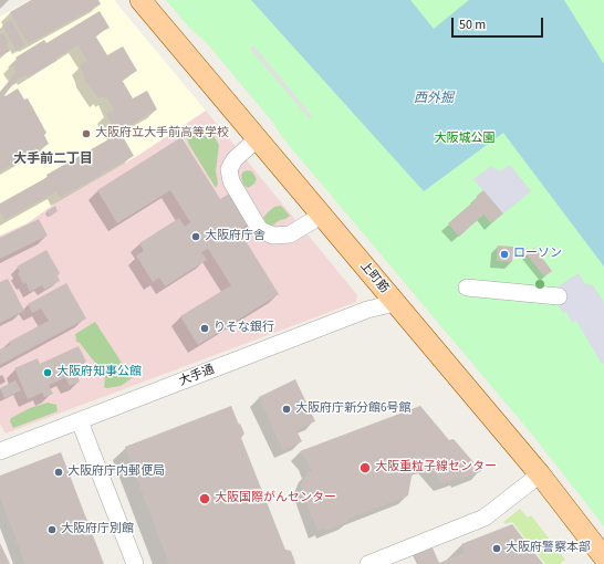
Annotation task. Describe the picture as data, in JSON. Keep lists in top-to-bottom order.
{
  "streets": {
    "main road": ["上町筋"],
    "street": ["大手通"]
  },
  "crossings": [
    ["上町筋", "大手通"]
  ],
  "districts": ["大手前二丁目"],
  "water": ["西外掘"],
  "parks": ["大阪城公園"],
  "places": [
    "大阪府立大手前高等学校",
    "大阪府庁舎",
    "ローソン",
    "りそな銀行",
    "大阪府知事公館",
    "大阪府庁新分館6号館",
    "大阪重粒子線センター",
    "大阪府庁内郵便局",
    "大阪国際がんセンター",
    "大阪府庁別館",
    "大阪府警察本部"
  ],
  "scale_bar": "50 m"
}
